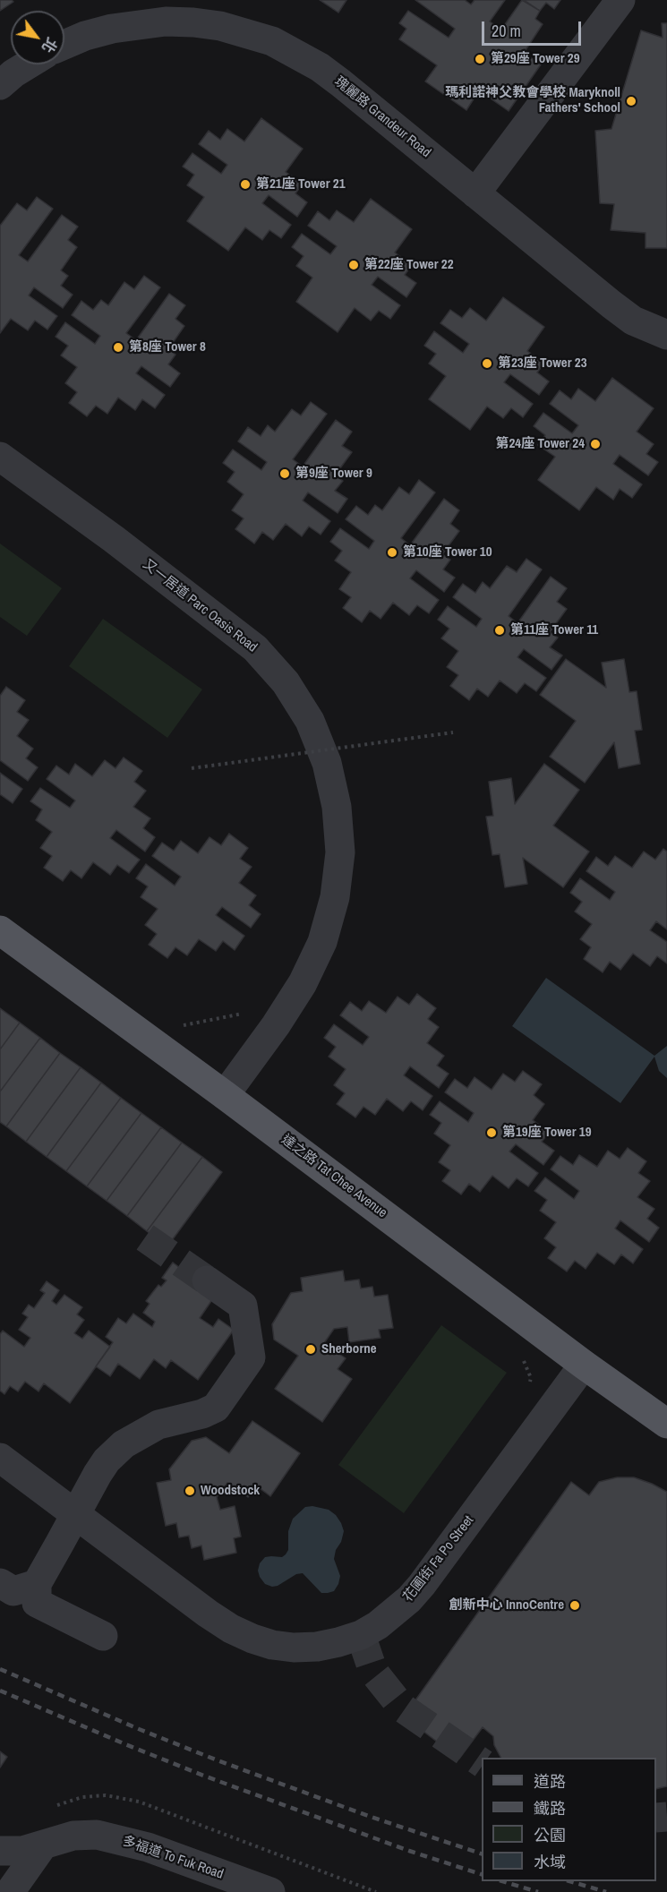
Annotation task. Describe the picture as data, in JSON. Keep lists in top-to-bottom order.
{
  "streets": {
    "main road": ["達之路 Tat Chee Avenue"],
    "street": [
      "瑰麗路 Grandeur Road",
      "又一居道 Parc Oasis Road",
      "花圃街 Fa Po Street",
      "多福道 To Fuk Road"
    ]
  },
  "crossings": [
    ["又一居道 Parc Oasis Road", "達之路 Tat Chee Avenue"],
    ["達之路 Tat Chee Avenue", "花圃街 Fa Po Street"]
  ],
  "places": [
    "第29座 Tower 29",
    "瑪利諾神父教會學校 Maryknoll Fathers' School",
    "第21座 Tower 21",
    "第22座 Tower 22",
    "第8座 Tower 8",
    "第23座 Tower 23",
    "第24座 Tower 24",
    "第9座 Tower 9",
    "第10座 Tower 10",
    "第11座 Tower 11",
    "第19座 Tower 19",
    "Sherborne",
    "Woodstock",
    "創新中心 InnoCentre"
  ],
  "legend": [
    "道路",
    "鐵路",
    "公園",
    "水域"
  ],
  "scale_bar": "20 m",
  "north": "bottom right"
}
